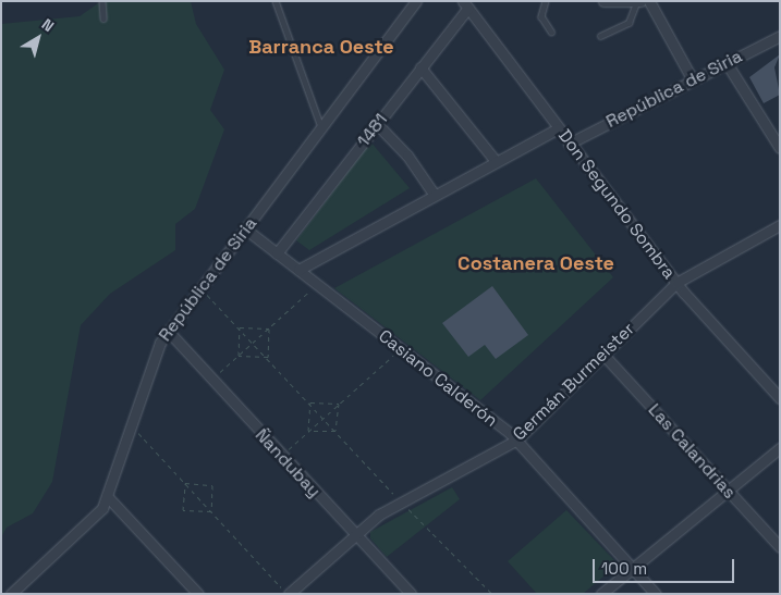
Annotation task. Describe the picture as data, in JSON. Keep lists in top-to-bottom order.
{
  "streets": {
    "street": [
      "República de Siria",
      "1481",
      "Don Segundo Sombra",
      "Casiano Calderón",
      "Germán Burmeister",
      "Las Calandrias",
      "Ñandubay"
    ]
  },
  "crossings": [
    ["República de Siria", "Don Segundo Sombra"],
    ["República de Siria", "Casiano Calderón"],
    ["República de Siria", "Ñandubay"],
    ["1481", "Don Segundo Sombra"],
    ["1481", "Casiano Calderón"],
    ["Don Segundo Sombra", "Germán Burmeister"],
    ["Casiano Calderón", "Germán Burmeister"],
    ["Germán Burmeister", "Las Calandrias"],
    ["Germán Burmeister", "Ñandubay"]
  ],
  "districts": ["Barranca Oeste", "Costanera Oeste"],
  "scale_bar": "100 m",
  "north": "top right"
}
